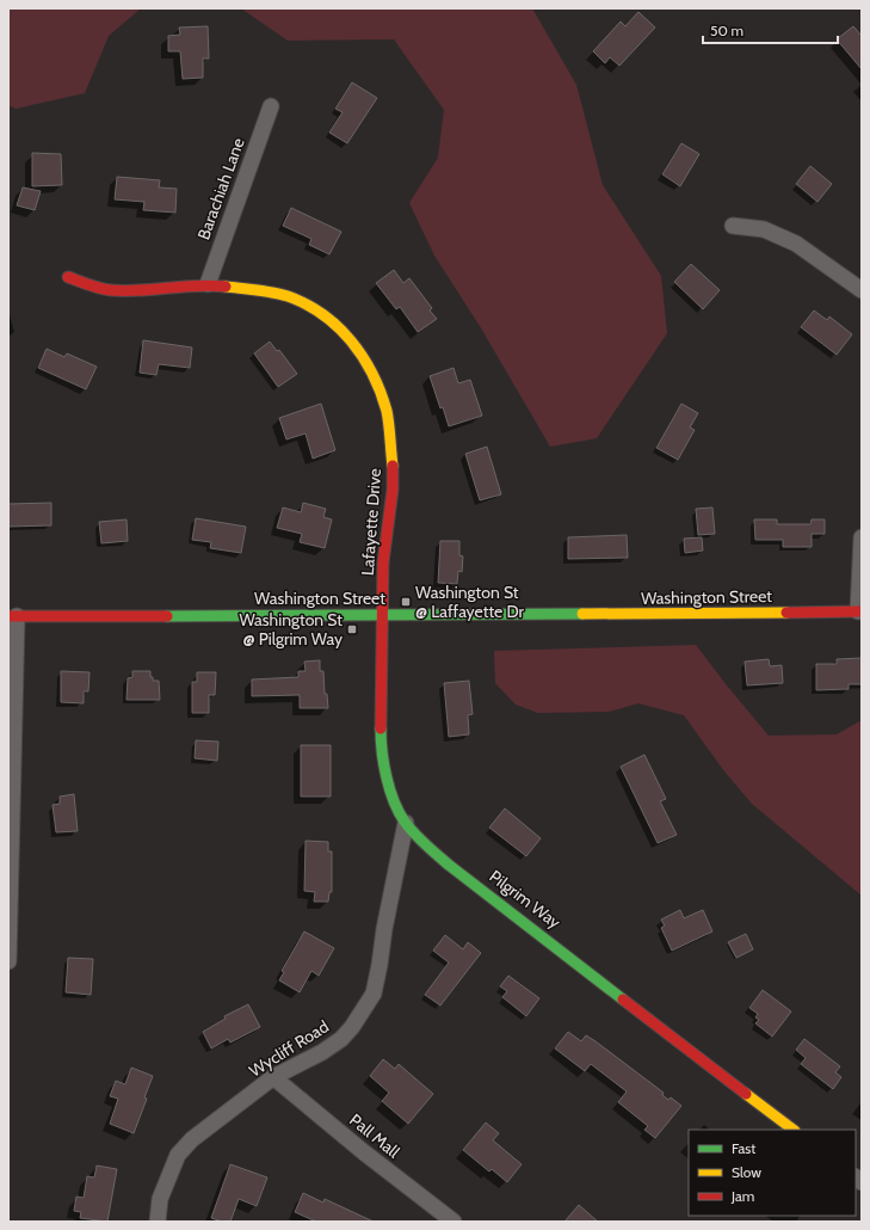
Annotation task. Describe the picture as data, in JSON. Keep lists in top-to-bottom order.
{
  "streets": {
    "street": [
      "Barachiah Lane",
      "Lafayette Drive",
      "Washington Street",
      "Pilgrim Way",
      "Wycliff Road",
      "Pall Mall"
    ]
  },
  "crossings": [
    ["Barachiah Lane", "Lafayette Drive"],
    ["Lafayette Drive", "Washington Street"],
    ["Lafayette Drive", "Pilgrim Way"],
    ["Washington Street", "Pilgrim Way"],
    ["Pilgrim Way", "Wycliff Road"],
    ["Wycliff Road", "Pall Mall"]
  ],
  "places": {
    "transit": ["Washington St @ Laffayette Dr", "Washington St @ Pilgrim Way"]
  },
  "legend": ["Fast", "Slow", "Jam"],
  "scale_bar": "50 m"
}
